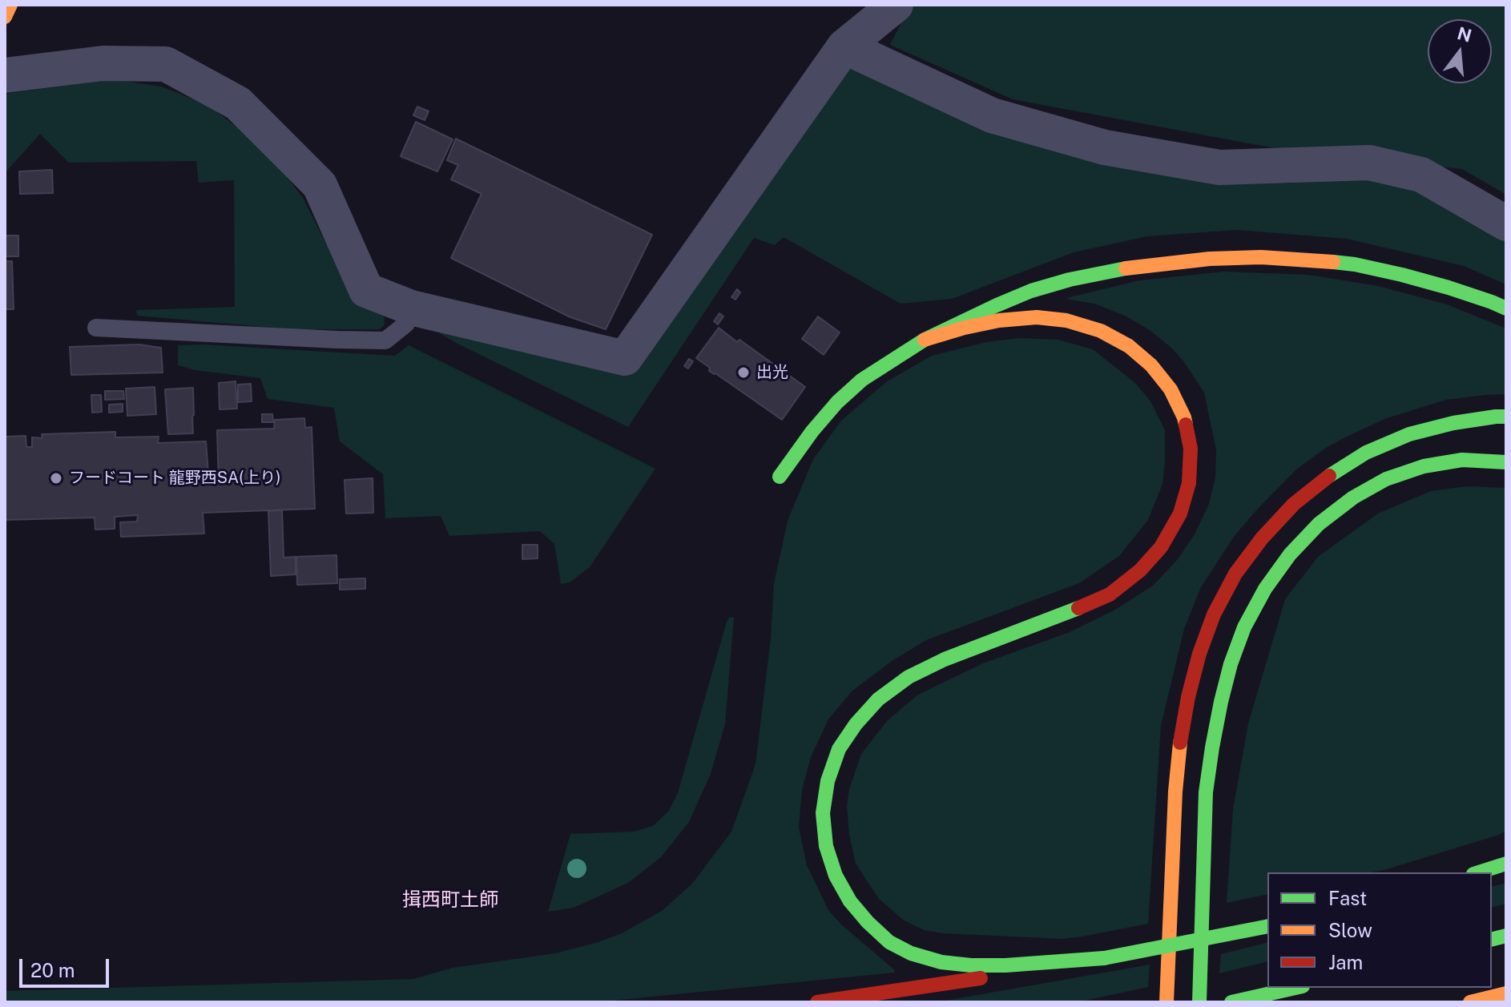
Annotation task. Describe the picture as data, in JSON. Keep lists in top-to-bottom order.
{
  "districts": ["揖西町土師"],
  "places": ["出光", "フードコート 龍野西SA(上り)"],
  "legend": ["Fast", "Slow", "Jam"],
  "scale_bar": "20 m",
  "north": "top"
}
